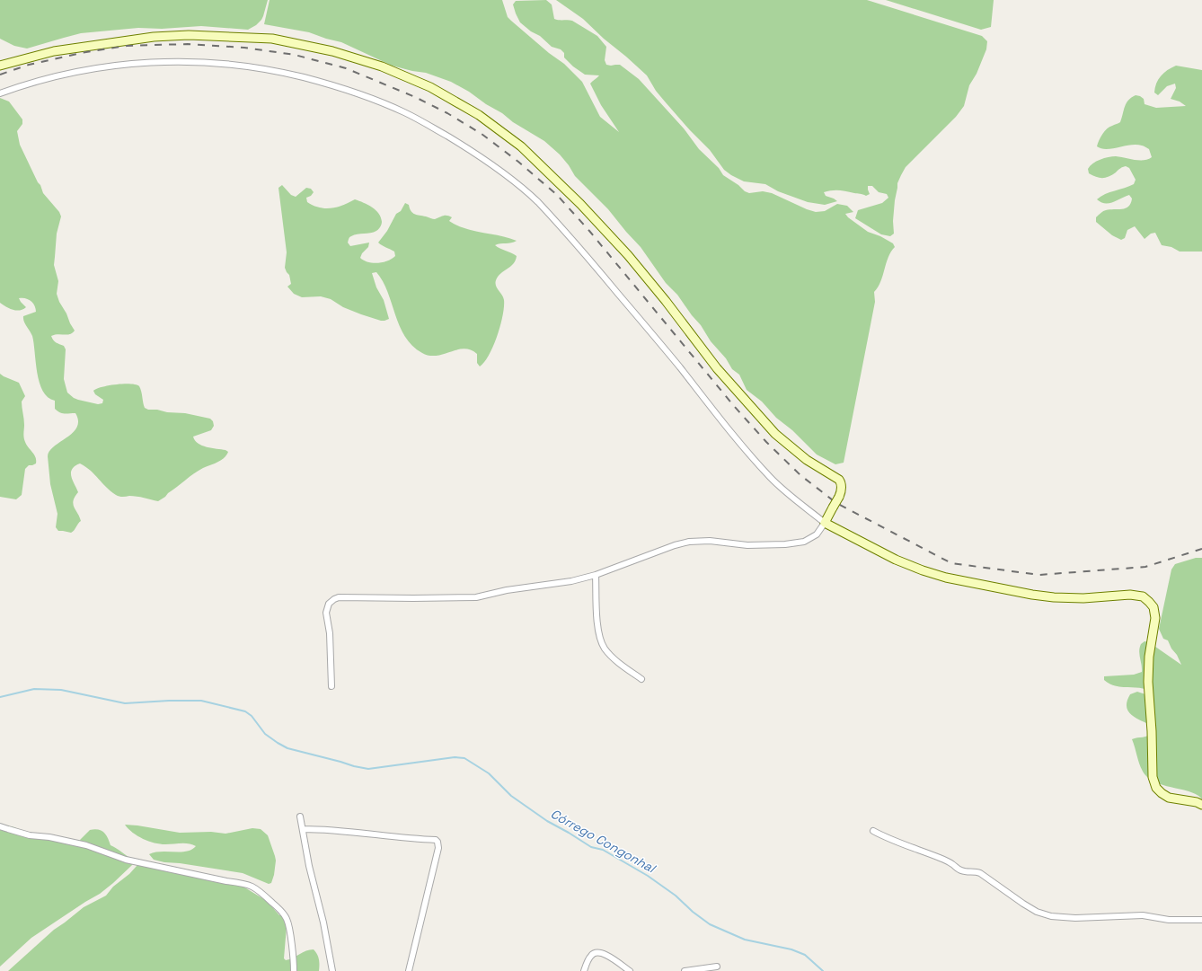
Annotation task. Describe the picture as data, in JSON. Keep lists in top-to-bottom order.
{
  "water": ["Córrego Congonhal"]
}
